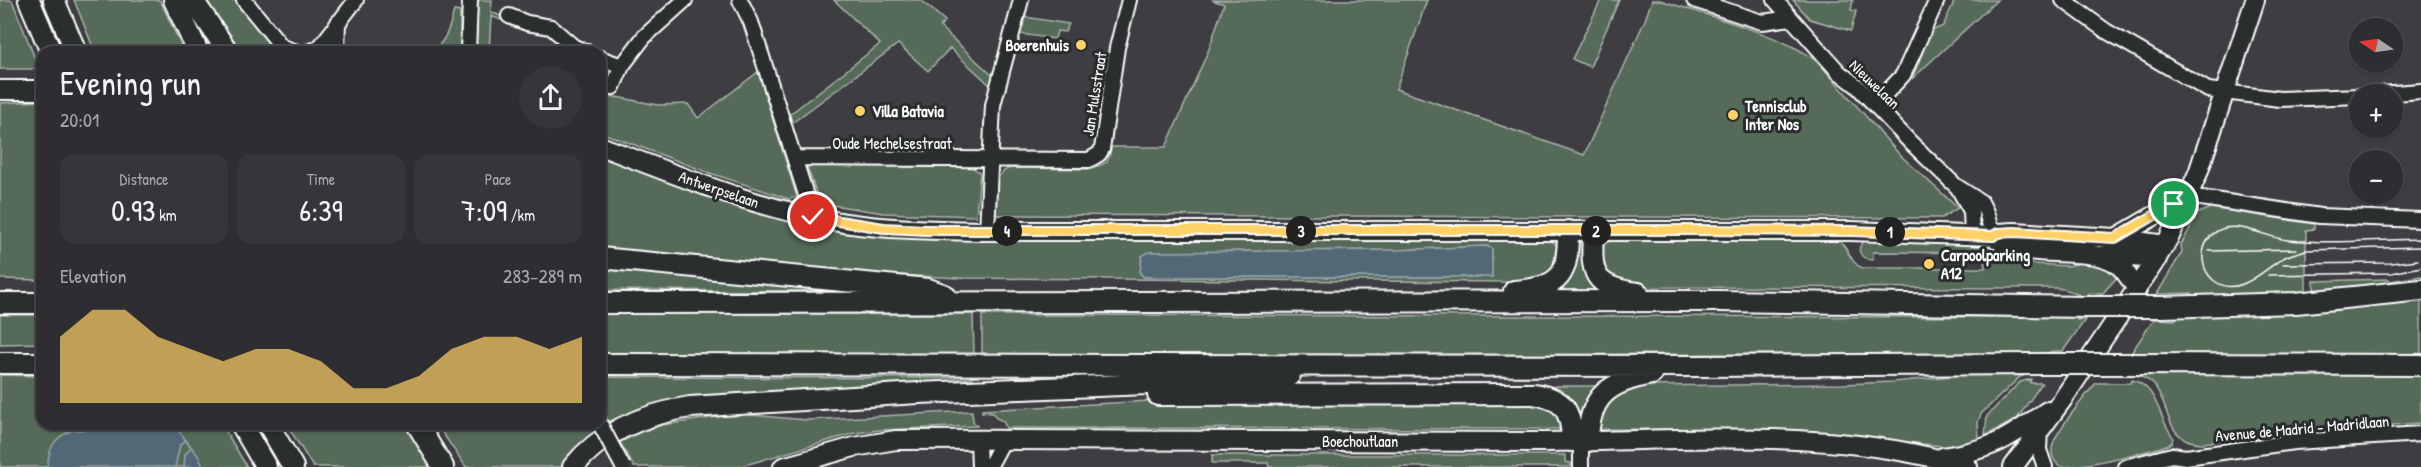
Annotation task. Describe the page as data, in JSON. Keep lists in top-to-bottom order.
{
  "streets": {
    "main road": ["Antwerpselaan", "Boechoutlaan"],
    "street": [
      "Nieuwelaan",
      "Jan Mulsstraat",
      "Oude Mechelsestraat",
      "Avenue de Madrid - Madridlaan"
    ]
  },
  "crossings": [
    ["Nieuwelaan", "Antwerpselaan"],
    ["Jan Mulsstraat", "Oude Mechelsestraat"]
  ],
  "places": [
    "Boerenhuis",
    "Villa Batavia",
    "Tennisclub Inter Nos",
    "Carpoolparking A12"
  ],
  "north": "left",
  "page": {
    "map_buttons": ["+", "−"],
    "heading": ["Evening run", "20:01"],
    "stats": [
      ["Distance", "0.93 km"],
      ["Time", "6:39"],
      ["Pace", "7:09 /km"]
    ],
    "pins": [
      "2",
      "3",
      "4",
      "1"
    ],
    "chart": ["Elevation", "283–289 m"]
  }
}
